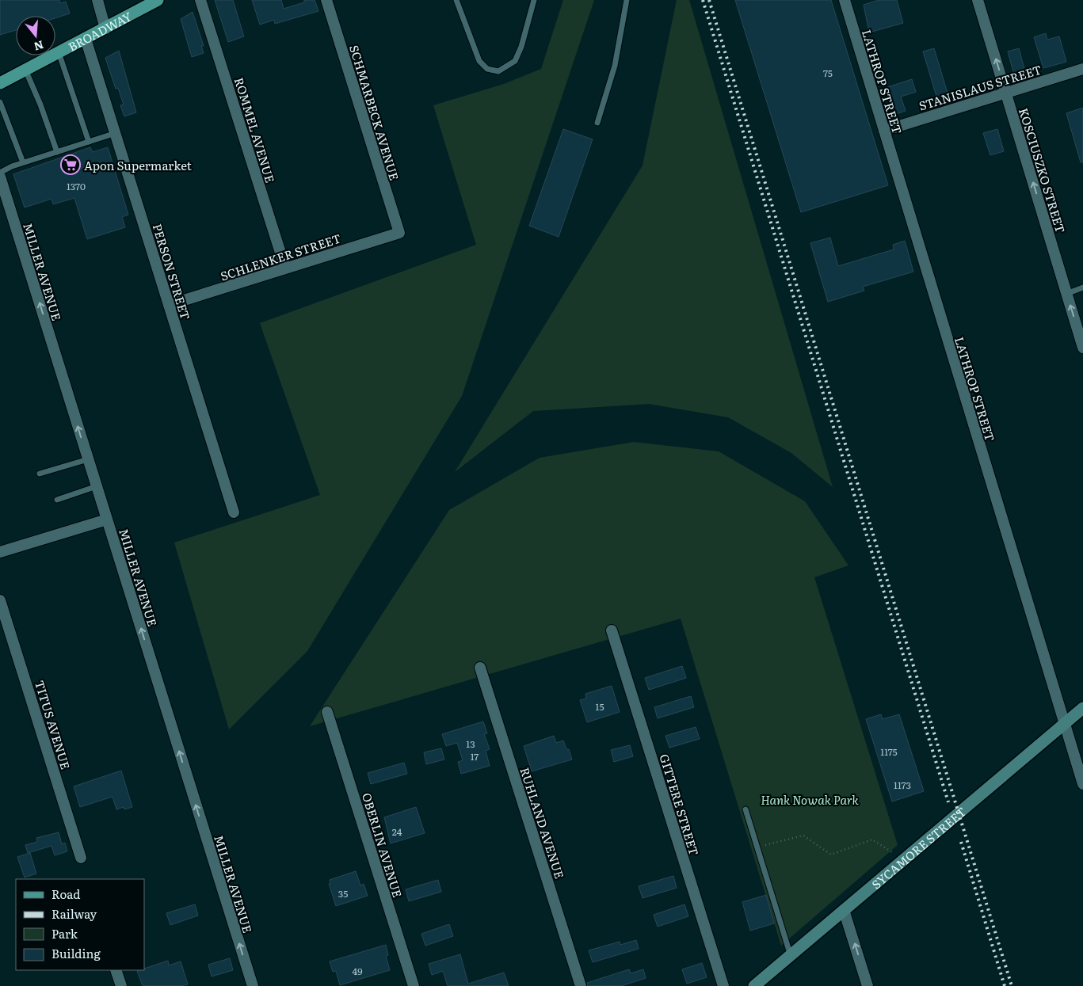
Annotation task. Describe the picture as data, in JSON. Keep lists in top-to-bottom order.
{
  "streets": {
    "main road": ["BROADWAY"],
    "street": [
      "LATHROP STREET",
      "STANISLAUS STREET",
      "SCHMARBECK AVENUE",
      "ROMMEL AVENUE",
      "KOSCIUSZKO STREET",
      "SCHLENKER STREET",
      "MILLER AVENUE",
      "PERSON STREET",
      "TITUS AVENUE",
      "GITTERE STREET",
      "RUHLAND AVENUE",
      "OBERLIN AVENUE",
      "SYCAMORE STREET"
    ]
  },
  "crossings": [
    ["BROADWAY", "PERSON STREET"],
    ["LATHROP STREET", "STANISLAUS STREET"],
    ["LATHROP STREET", "SYCAMORE STREET"],
    ["STANISLAUS STREET", "KOSCIUSZKO STREET"],
    ["SCHMARBECK AVENUE", "SCHLENKER STREET"],
    ["ROMMEL AVENUE", "SCHLENKER STREET"],
    ["SCHLENKER STREET", "PERSON STREET"]
  ],
  "one_way": ["KOSCIUSZKO STREET", "MILLER AVENUE"],
  "parks": ["Hank Nowak Park"],
  "places": {
    "supermarket": ["Apon Supermarket"]
  },
  "house_numbers": [
    "75",
    "1370",
    "15",
    "13",
    "1175",
    "17",
    "1173",
    "24",
    "35",
    "49"
  ],
  "legend": [
    "Road",
    "Railway",
    "Park",
    "Building"
  ],
  "north": "bottom"
}
